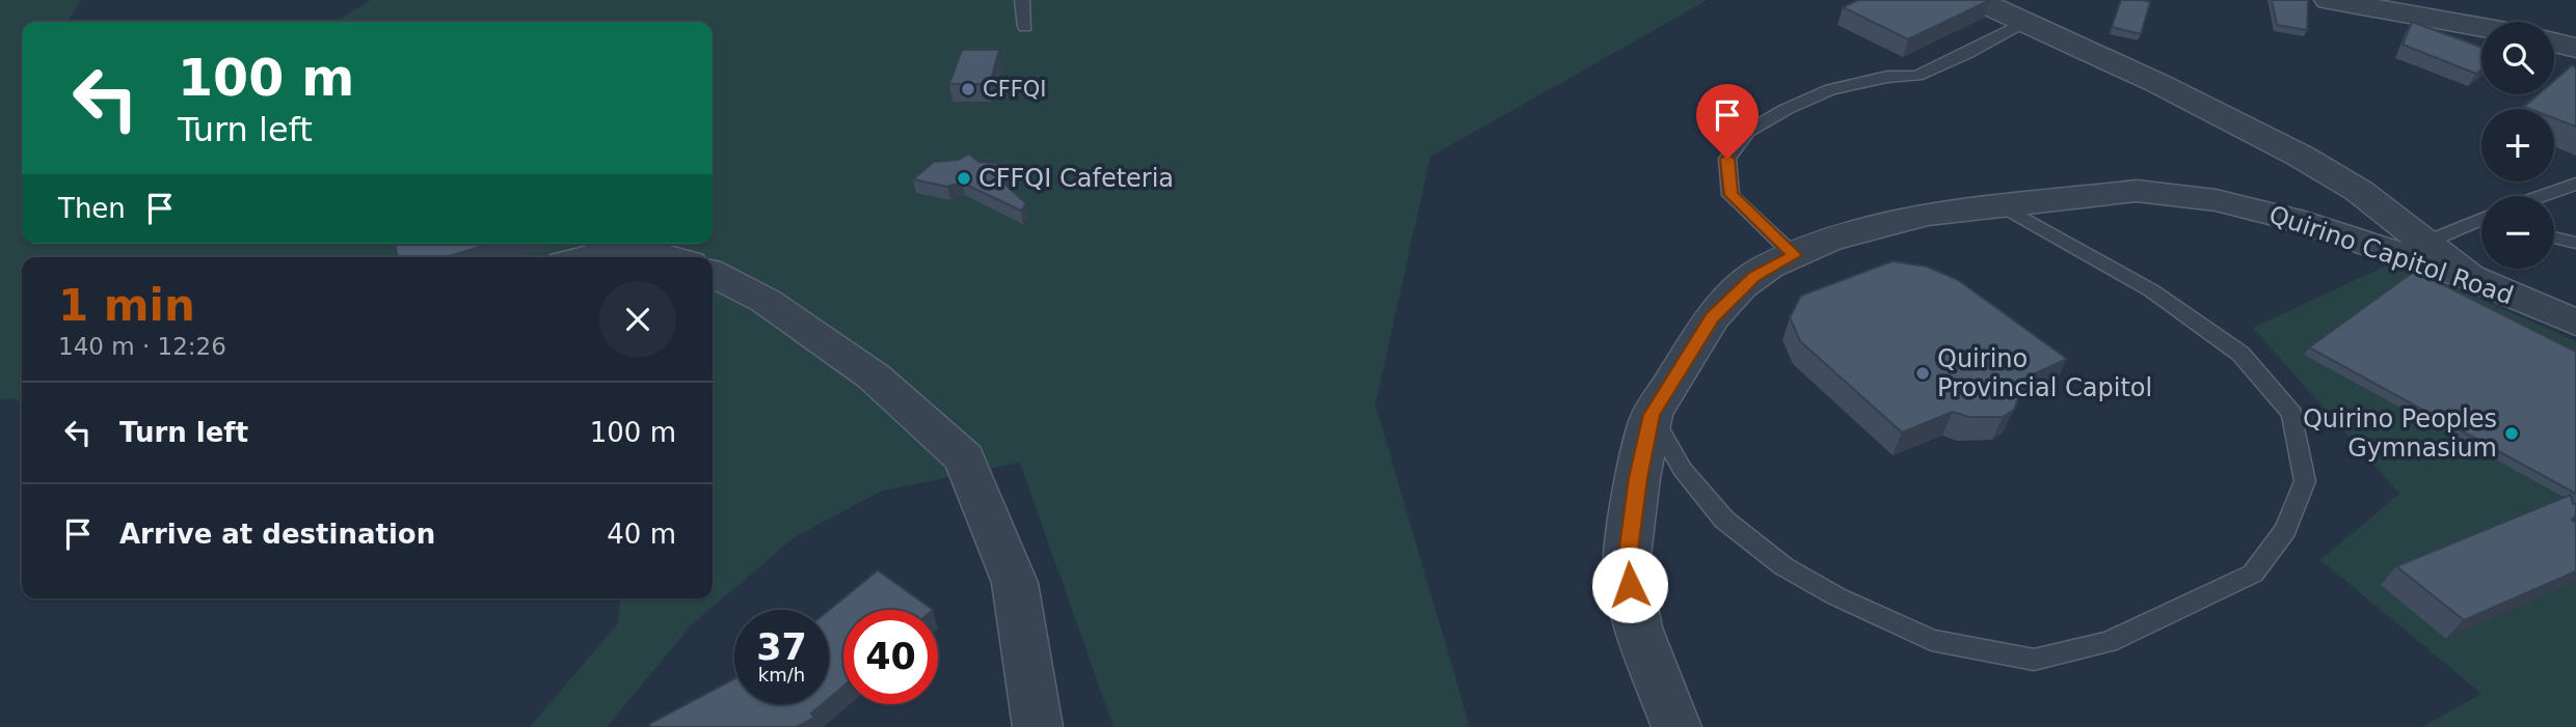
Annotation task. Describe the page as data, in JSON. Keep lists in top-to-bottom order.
{
  "streets": {
    "street": ["Quirino Capitol Road"]
  },
  "places": [
    "CFFQI",
    "CFFQI Cafeteria",
    "Quirino Provincial Capitol",
    "Quirino Peoples Gymnasium"
  ],
  "page": {
    "map_buttons": ["+", "−"],
    "turn": ["100 m", "Turn left"],
    "then": "Then",
    "heading": ["1 min", "140 m · 12:26"],
    "list": [
      {
        "name": "Turn left",
        "value": "100 m"
      },
      {
        "name": "Arrive at destination",
        "value": "40 m"
      }
    ],
    "speed": "37 km/h",
    "limit": "40"
  }
}
